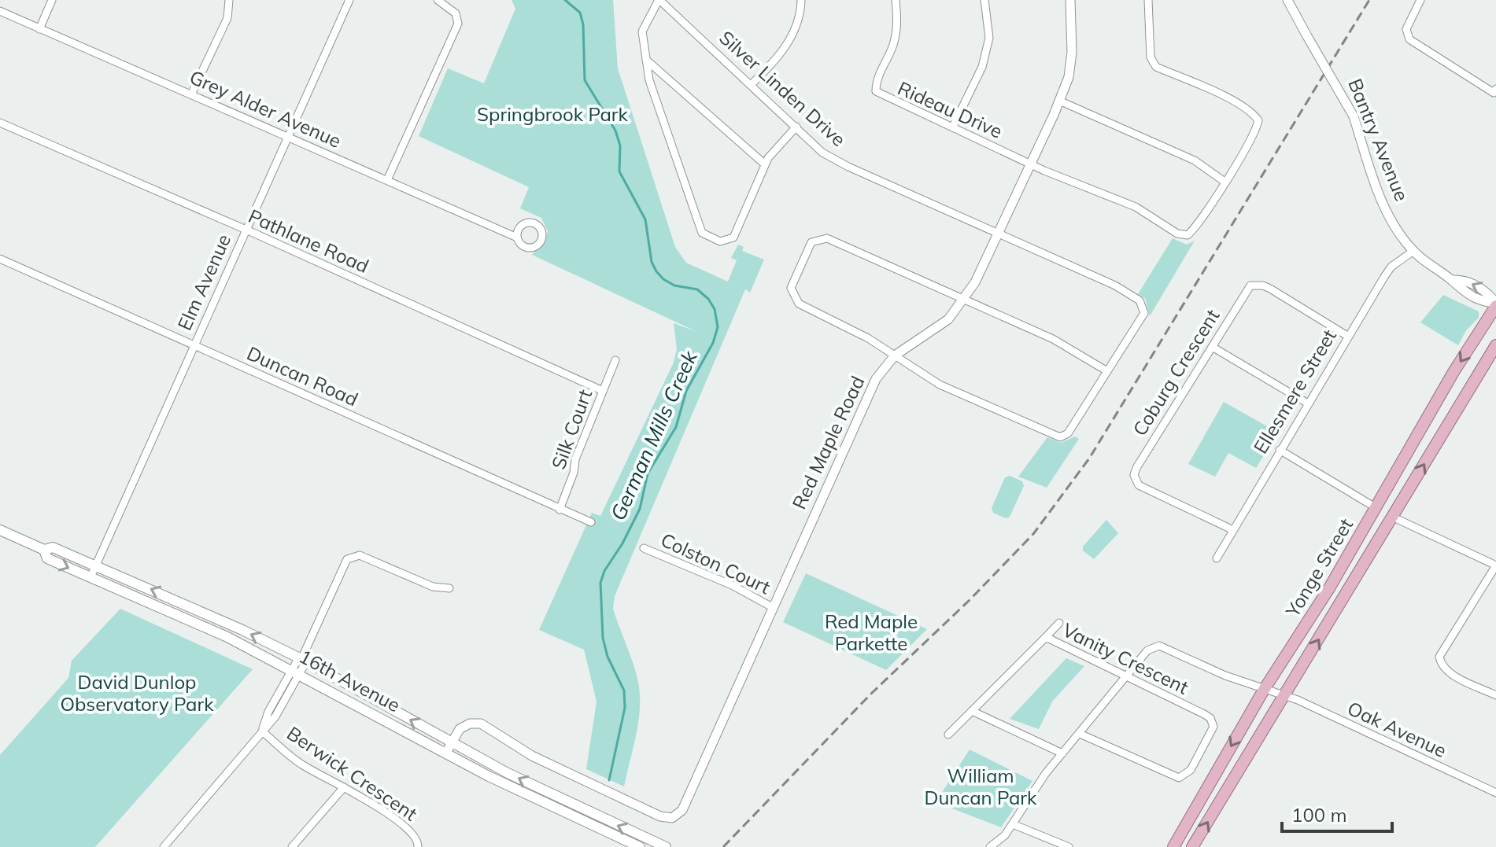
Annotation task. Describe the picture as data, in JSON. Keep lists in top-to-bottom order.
{
  "streets": {
    "main road": ["Yonge Street", "16th Avenue"],
    "street": [
      "Silver Linden Drive",
      "Grey Alder Avenue",
      "Rideau Drive",
      "Bantry Avenue",
      "Pathlane Road",
      "Elm Avenue",
      "Coburg Crescent",
      "Duncan Road",
      "Ellesmere Street",
      "Silk Court",
      "Red Maple Road",
      "Colston Court",
      "Vanity Crescent",
      "Oak Avenue",
      "Berwick Crescent"
    ]
  },
  "crossings": [
    ["Silver Linden Drive", "Red Maple Road"],
    ["Grey Alder Avenue", "Elm Avenue"],
    ["Rideau Drive", "Red Maple Road"],
    ["Bantry Avenue", "Ellesmere Street"],
    ["Bantry Avenue", "Yonge Street"],
    ["Pathlane Road", "Elm Avenue"],
    ["Pathlane Road", "Silk Court"],
    ["Elm Avenue", "Duncan Road"],
    ["Elm Avenue", "16th Avenue"],
    ["Coburg Crescent", "Ellesmere Street"],
    ["Duncan Road", "Silk Court"],
    ["Red Maple Road", "Colston Court"],
    ["Red Maple Road", "16th Avenue"],
    ["Yonge Street", "Oak Avenue"],
    ["Vanity Crescent", "Oak Avenue"],
    ["16th Avenue", "Berwick Crescent"]
  ],
  "water": ["German Mills Creek"],
  "parks": [
    "Springbrook Park",
    "Red Maple Parkette",
    "David Dunlop Observatory Park",
    "William Duncan Park"
  ],
  "scale_bar": "100 m"
}
